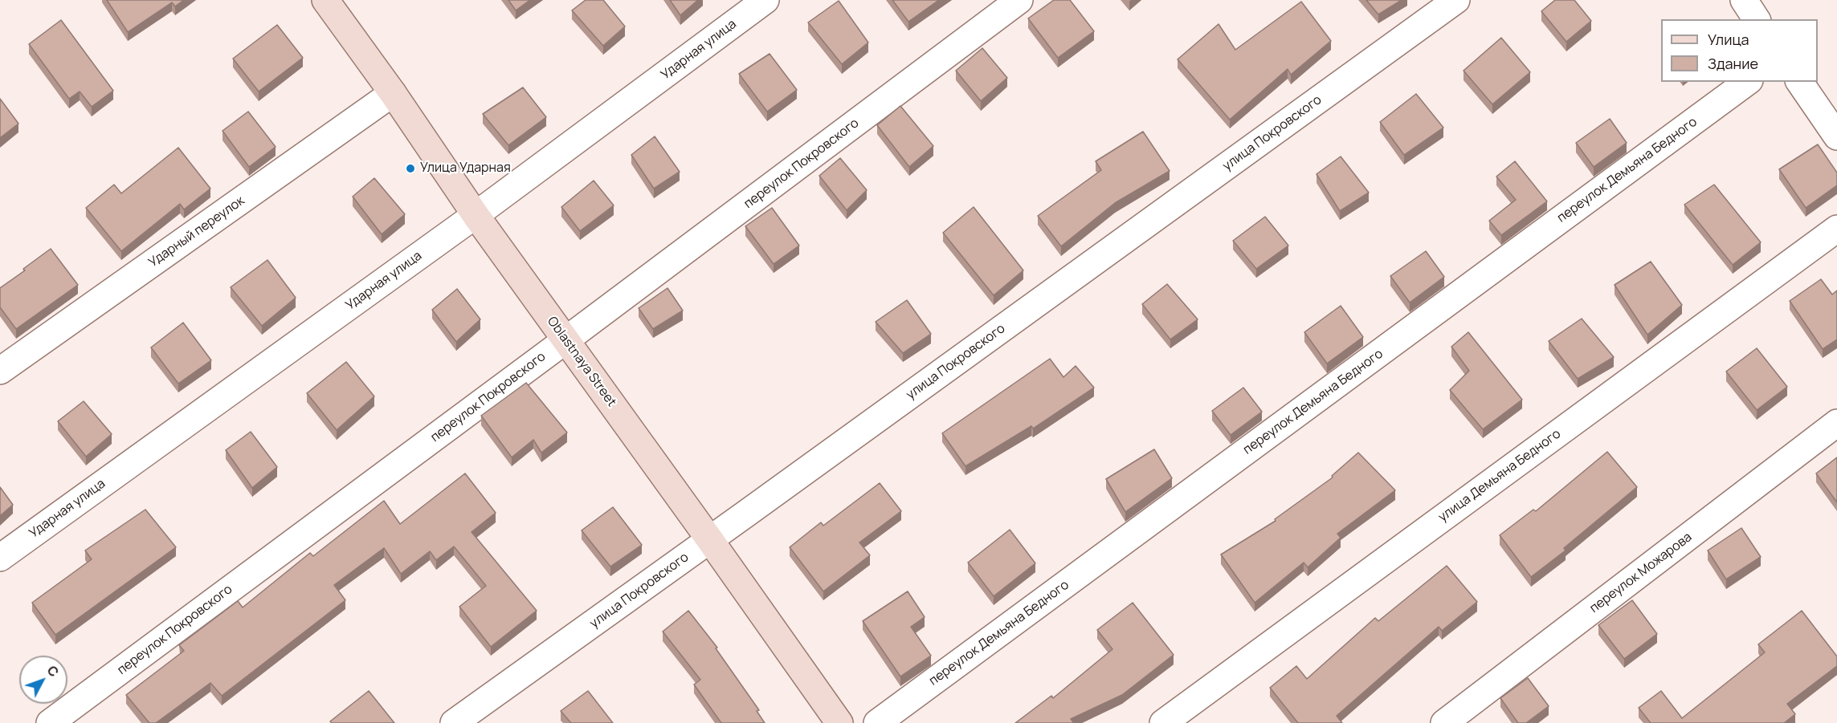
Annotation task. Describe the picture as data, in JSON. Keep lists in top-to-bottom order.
{
  "streets": {
    "main road": ["Oblastnaya Street"],
    "street": [
      "Ударная улица",
      "улица Покровского",
      "переулок Покровского",
      "переулок Демьяна Бедного",
      "Ударный переулок",
      "улица Демьяна Бедного",
      "переулок Можарова"
    ]
  },
  "crossings": [
    ["Ударная улица", "Oblastnaya Street"],
    ["улица Покровского", "Oblastnaya Street"],
    ["переулок Покровского", "Oblastnaya Street"],
    ["Ударный переулок", "Oblastnaya Street"]
  ],
  "places": ["Улица Ударная"],
  "legend": ["Улица", "Здание"],
  "north": "top right"
}
